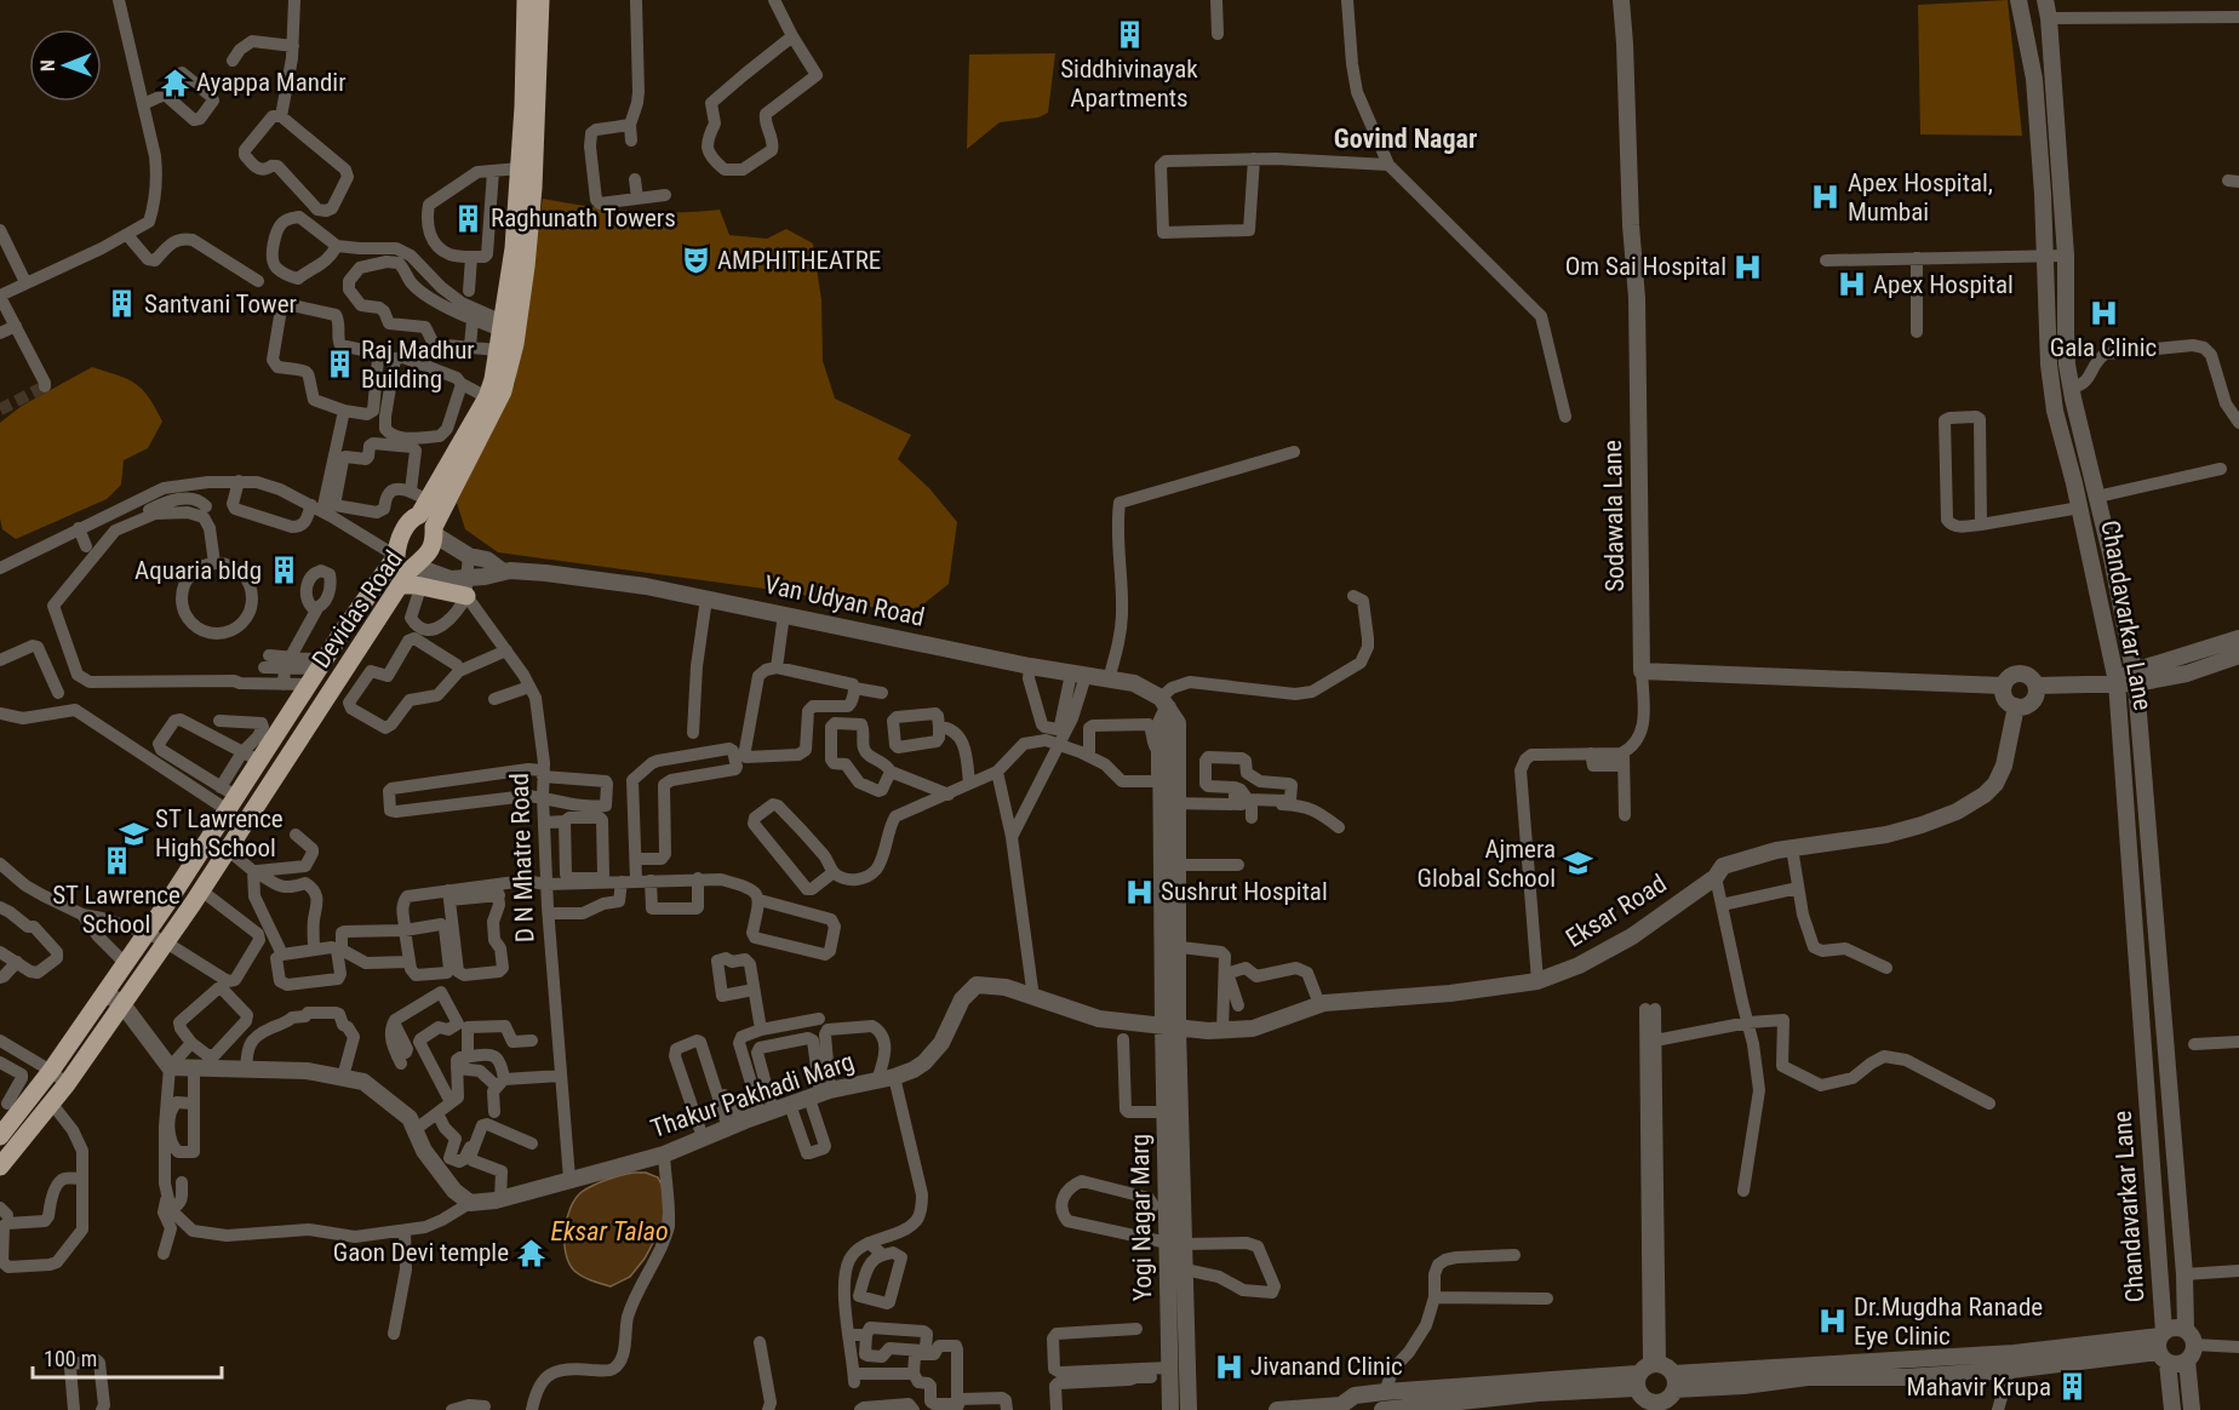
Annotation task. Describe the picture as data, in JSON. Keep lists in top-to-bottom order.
{
  "streets": {
    "main road": ["Devidas Road"],
    "street": [
      "Sodawala Lane",
      "Van Udyan Road",
      "Chandavarkar Lane",
      "D N Mhatre Road",
      "Eksar Road",
      "Thakur Pakhadi Marg",
      "Yogi Nagar Marg"
    ]
  },
  "crossings": [
    ["Van Udyan Road", "Devidas Road"],
    ["Van Udyan Road", "D N Mhatre Road"],
    ["D N Mhatre Road", "Thakur Pakhadi Marg"],
    ["Eksar Road", "Thakur Pakhadi Marg"],
    ["Eksar Road", "Yogi Nagar Marg"],
    ["Thakur Pakhadi Marg", "Yogi Nagar Marg"]
  ],
  "districts": ["Govind Nagar"],
  "water": ["Eksar Talao"],
  "places": {
    "building": [
      "Siddhivinayak Apartments",
      "Raghunath Towers",
      "Santvani Tower",
      "Raj Madhur Building",
      "Aquaria bldg",
      "ST Lawrence School",
      "Mahavir Krupa"
    ],
    "temple": ["Ayappa Mandir", "Gaon Devi temple"],
    "hospital": [
      "Apex Hospital, Mumbai",
      "Om Sai Hospital",
      "Apex Hospital",
      "Gala Clinic",
      "Sushrut Hospital",
      "Dr.Mugdha Ranade Eye Clinic",
      "Jivanand Clinic"
    ],
    "theatre": ["AMPHITHEATRE"],
    "school or university": ["ST Lawrence High School", "Ajmera Global School"]
  },
  "scale_bar": "100 m",
  "north": "left"
}
